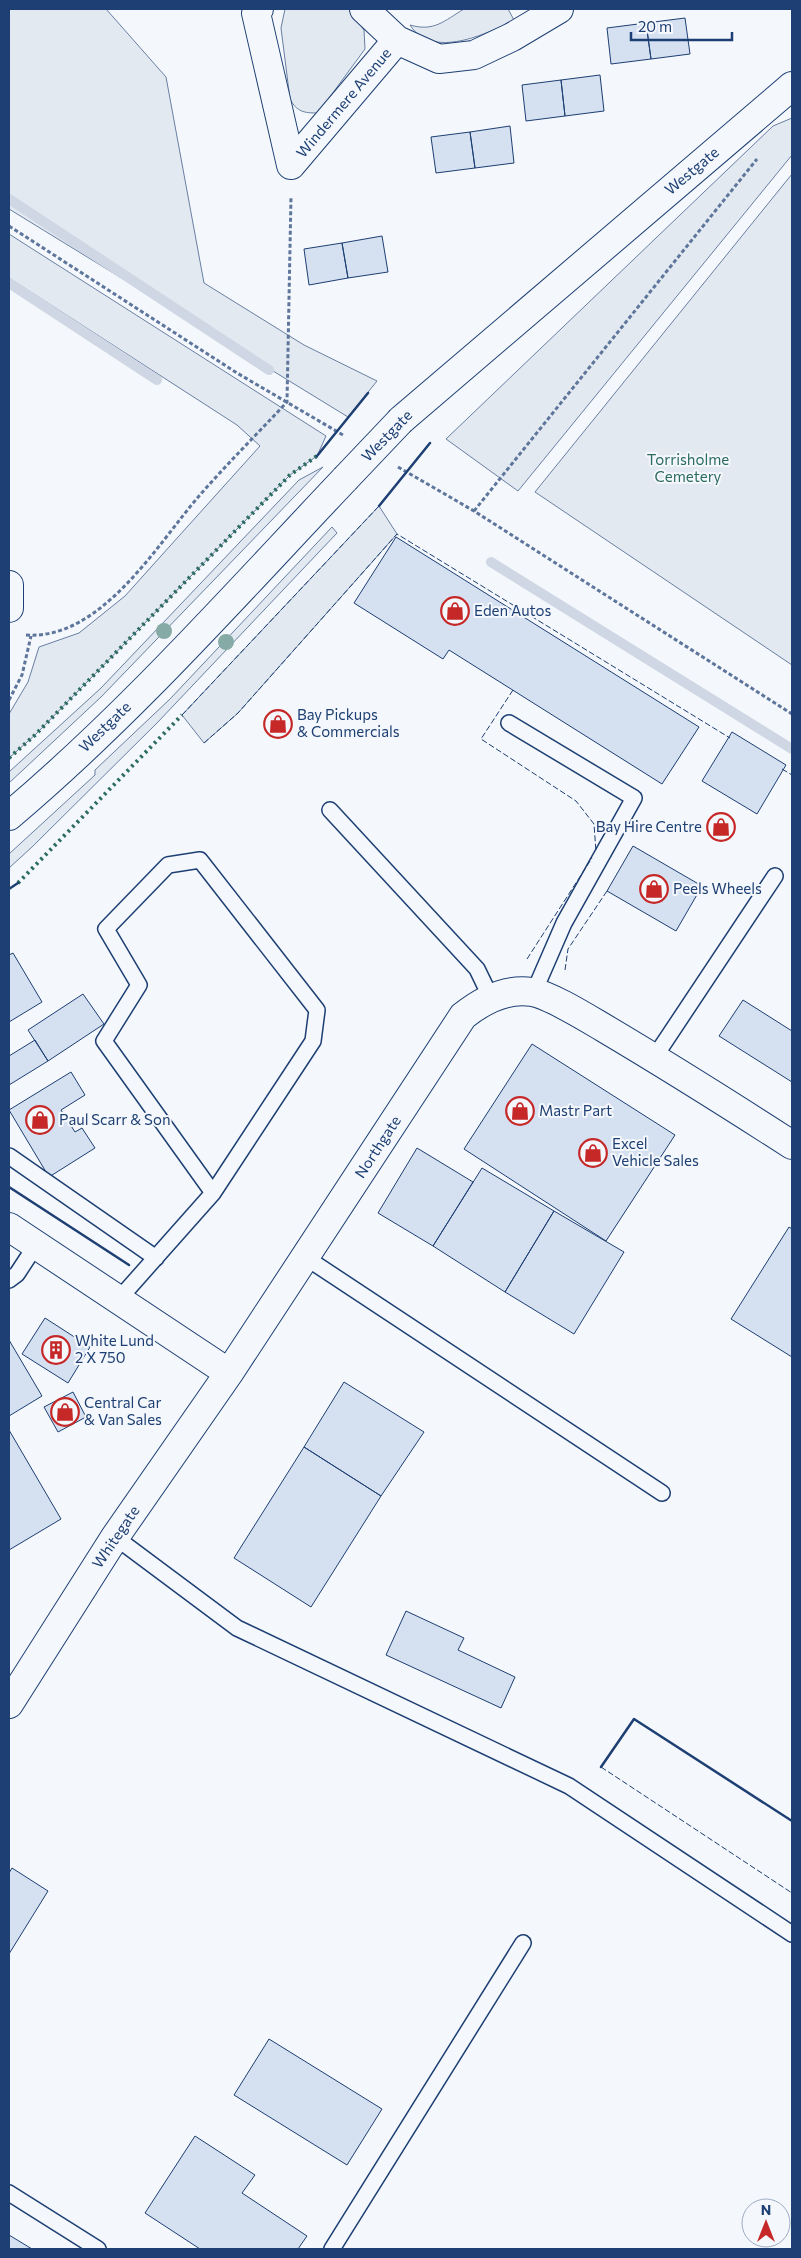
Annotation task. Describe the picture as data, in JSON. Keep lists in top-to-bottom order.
{
  "streets": {
    "street": [
      "Windermere Avenue",
      "Westgate",
      "Northgate",
      "Whitegate"
    ]
  },
  "crossings": [
    ["Northgate", "Whitegate"]
  ],
  "parks": ["Torrisholme Cemetery"],
  "places": {
    "shop": [
      "Eden Autos",
      "Bay Pickups & Commercials",
      "Bay Hire Centre",
      "Peels Wheels",
      "Mastr Part",
      "Paul Scarr & Son",
      "Excel Vehicle Sales",
      "Central Car & Van Sales"
    ],
    "building": ["White Lund 2 X 750"]
  },
  "scale_bar": "20 m",
  "north": "top"
}
